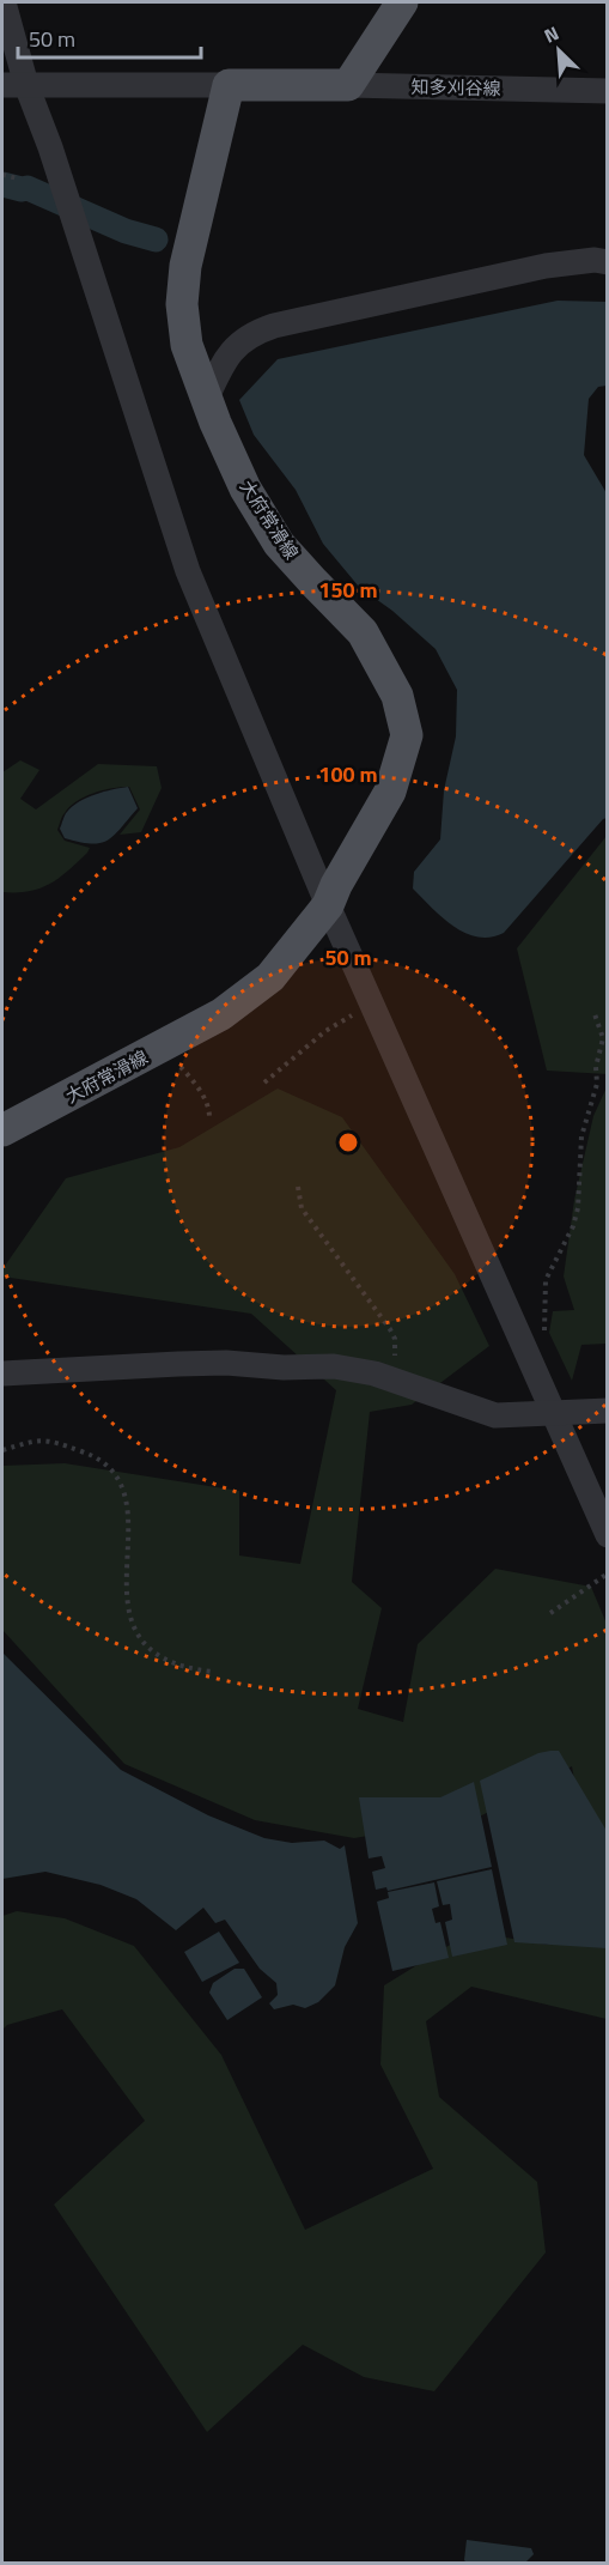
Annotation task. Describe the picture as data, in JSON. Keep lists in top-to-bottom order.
{
  "streets": {
    "main road": ["大府常滑線"],
    "street": ["知多刈谷線"]
  },
  "scale_bar": "50 m",
  "north": "top left",
  "rings": ["150 m", "100 m", "50 m"]
}
